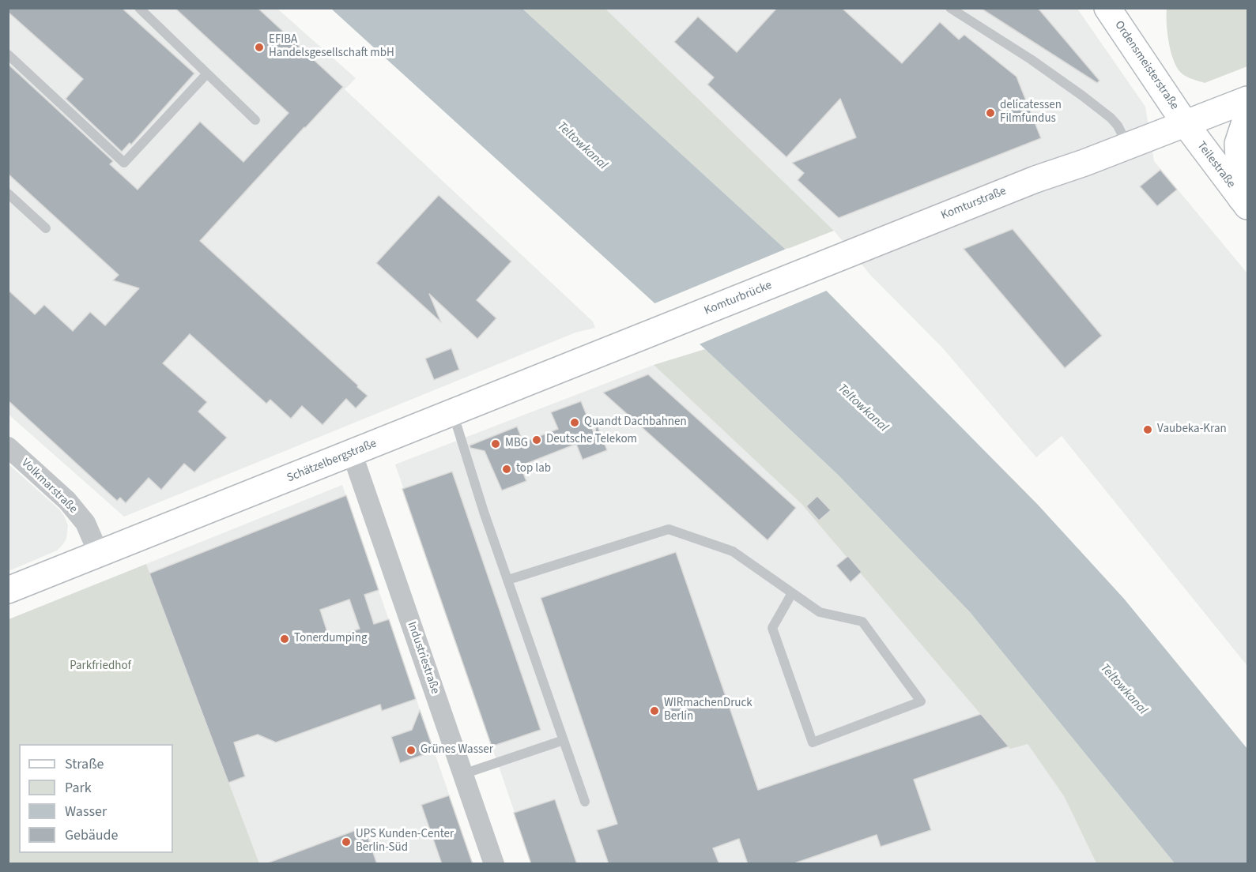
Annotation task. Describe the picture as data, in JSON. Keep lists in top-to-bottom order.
{
  "streets": {
    "street": [
      "Ordensmeisterstraße",
      "Teilestraße",
      "Komturstraße",
      "Komturbrücke",
      "Schätzelbergstraße",
      "Volkmarstraße",
      "Industriestraße"
    ]
  },
  "crossings": [
    ["Ordensmeisterstraße", "Teilestraße"],
    ["Ordensmeisterstraße", "Komturstraße"],
    ["Teilestraße", "Komturstraße"],
    ["Komturstraße", "Komturbrücke"],
    ["Komturbrücke", "Schätzelbergstraße"],
    ["Schätzelbergstraße", "Volkmarstraße"],
    ["Schätzelbergstraße", "Industriestraße"]
  ],
  "water": ["Teltowkanal"],
  "parks": ["Parkfriedhof"],
  "places": [
    "EFIBA Handelsgesellschaft mbH",
    "delicatessen Filmfundus",
    "Quandt Dachbahnen",
    "Vaubeka-Kran",
    "Deutsche Telekom",
    "MBG",
    "top lab",
    "Tonerdumping",
    "WIRmachenDruck Berlin",
    "Grünes Wasser",
    "UPS Kunden-Center Berlin-Süd"
  ],
  "legend": [
    "Straße",
    "Park",
    "Wasser",
    "Gebäude"
  ]
}
